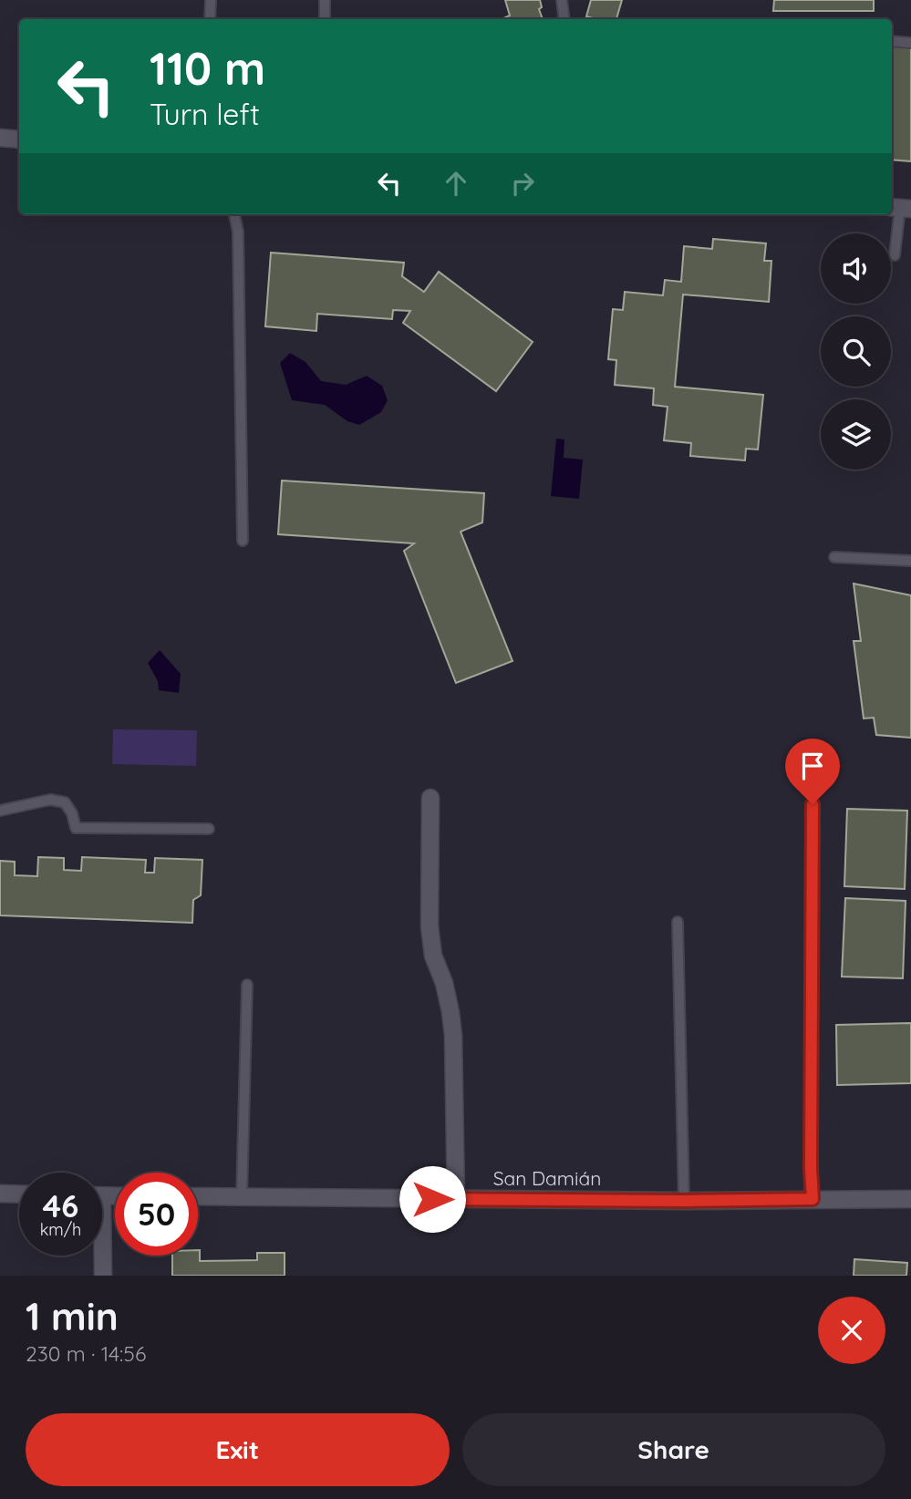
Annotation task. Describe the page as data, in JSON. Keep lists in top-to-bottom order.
{
  "streets": {
    "main road": ["San Damián"]
  },
  "page": {
    "turn": ["110 m", "Turn left"],
    "speed": "46 km/h",
    "limit": "50",
    "heading": ["1 min", "230 m · 14:56"],
    "buttons": ["Exit", "Share"]
  }
}
